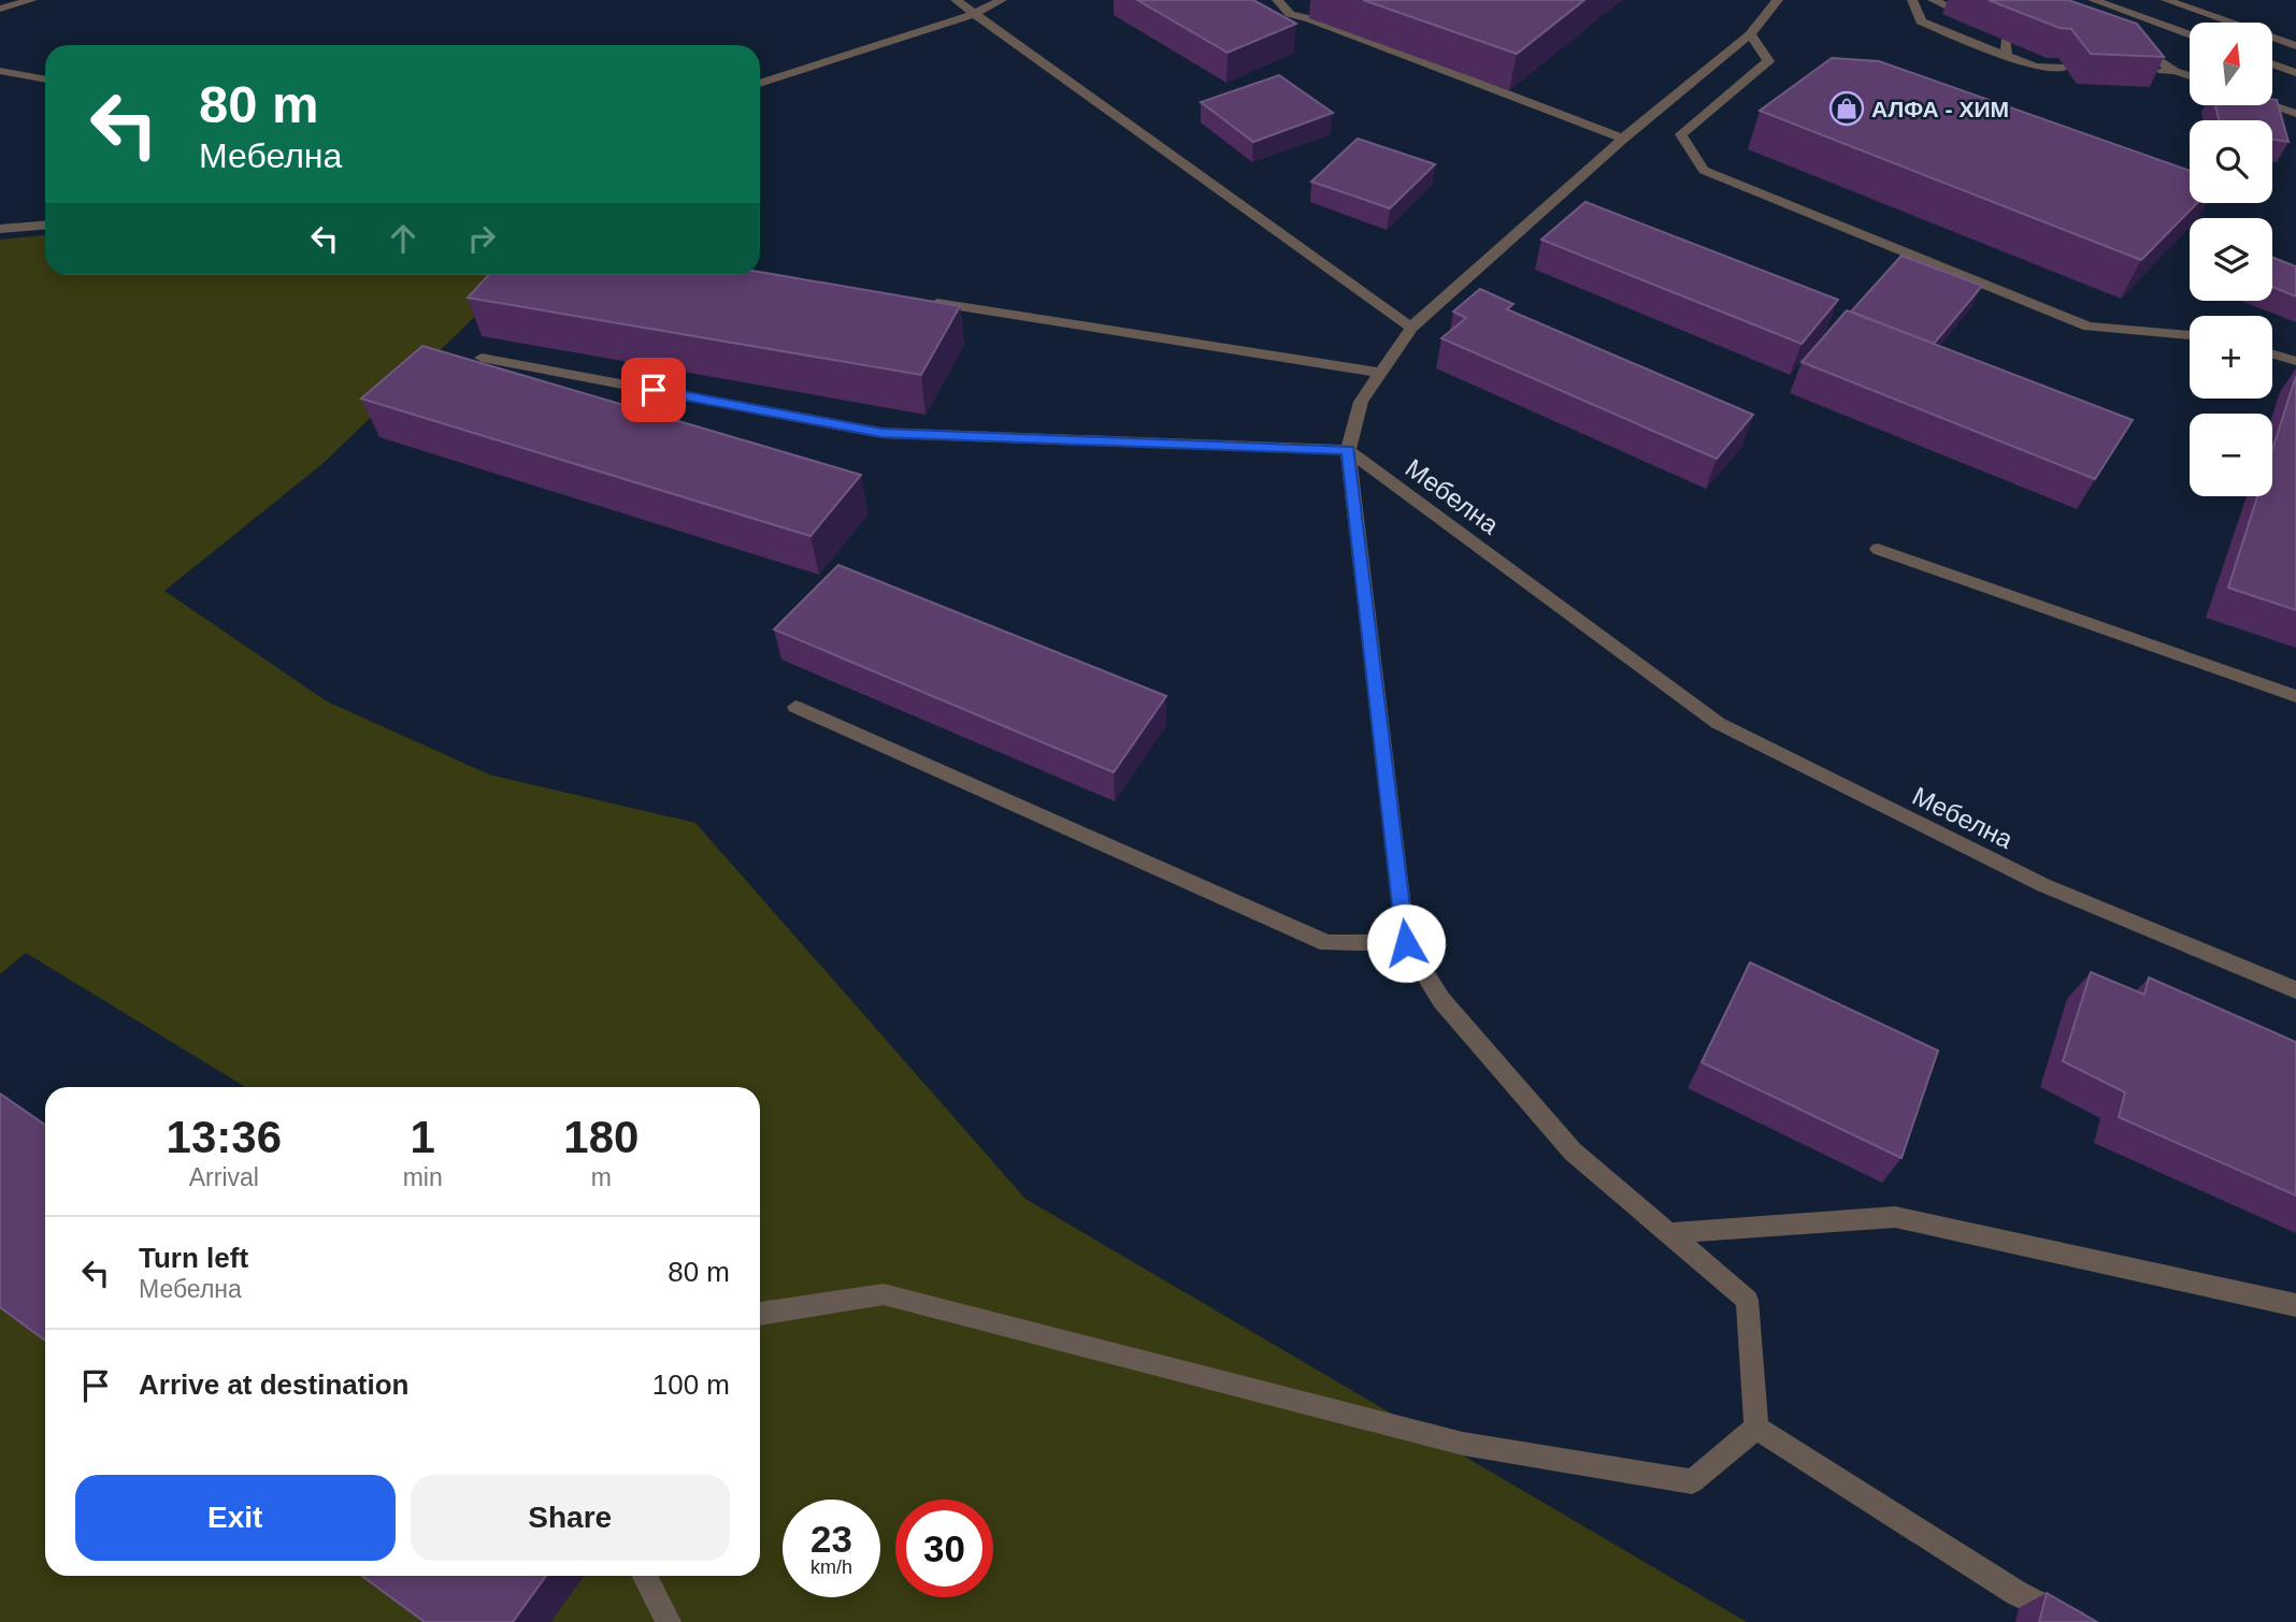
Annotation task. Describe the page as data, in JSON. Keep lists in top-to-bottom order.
{
  "streets": {
    "street": ["Мебелна"]
  },
  "places": {
    "shop": ["АЛФА - ХИМ"]
  },
  "north": "top",
  "page": {
    "map_buttons": ["+", "−"],
    "turn": ["80 m", "Мебелна"],
    "eta": [
      "13:36",
      "Arrival",
      "1",
      "min",
      "180",
      "m"
    ],
    "list": [
      {
        "name": "Turn left",
        "note": "Мебелна",
        "value": "80 m"
      },
      {
        "name": "Arrive at destination",
        "value": "100 m"
      }
    ],
    "buttons": ["Exit", "Share"],
    "speed": "23 km/h",
    "limit": "30"
  }
}
